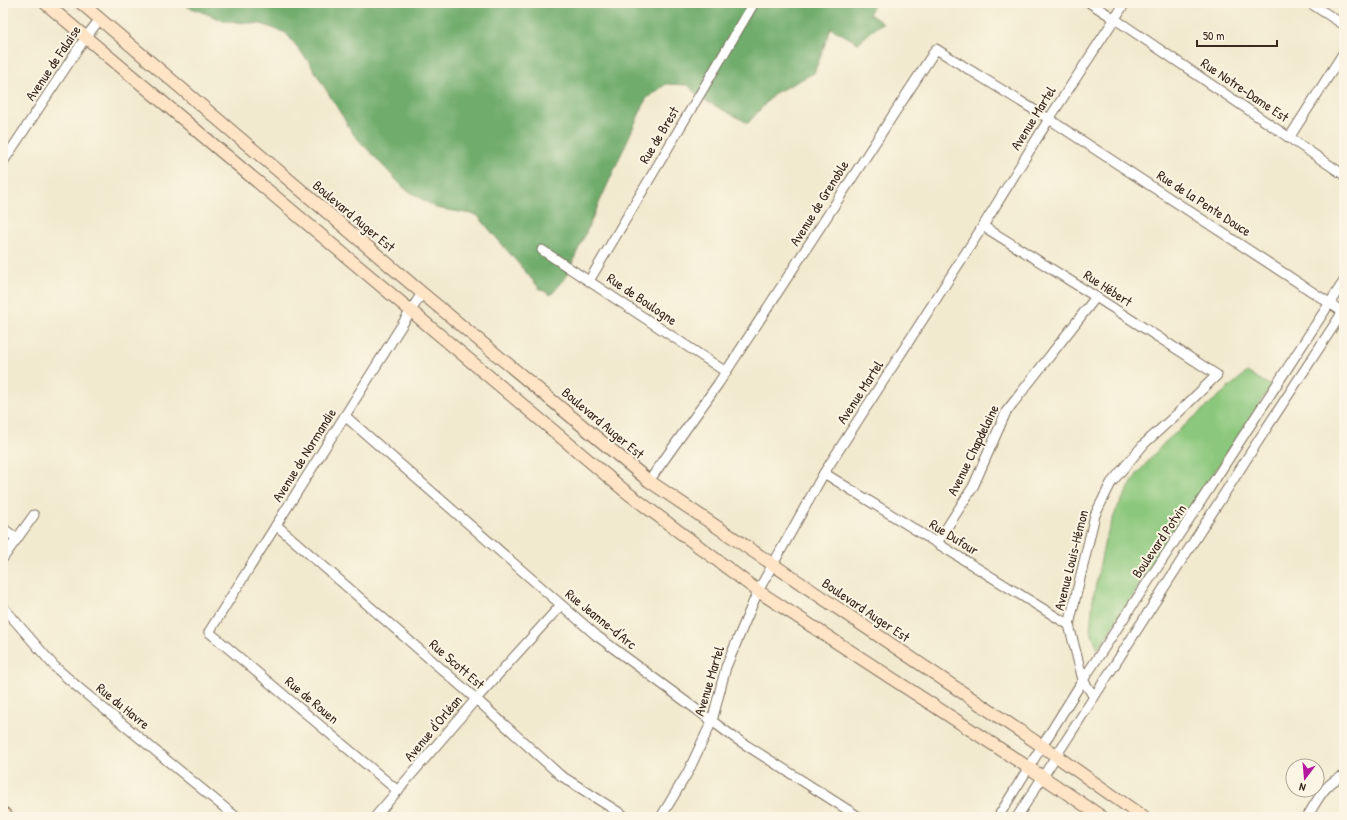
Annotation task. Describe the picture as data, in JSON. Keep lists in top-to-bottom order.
{
  "streets": {
    "main road": ["Boulevard Auger Est"],
    "street": [
      "Avenue de Falaise",
      "Rue Notre-Dame Est",
      "Avenue Martel",
      "Rue de Brest",
      "Avenue de Grenoble",
      "Rue de la Pente Douce",
      "Rue Hébert",
      "Rue de Boulogne",
      "Avenue Chapdelaine",
      "Avenue de Normandie",
      "Rue Dufour",
      "Boulevard Potvin",
      "Avenue Louis-Hémon",
      "Rue Jeanne-d'Arc",
      "Rue Scott Est",
      "Rue de Rouen",
      "Rue du Havre",
      "Avenue d'Orléan"
    ]
  },
  "crossings": [
    ["Avenue de Falaise", "Boulevard Auger Est"],
    ["Rue Notre-Dame Est", "Avenue Martel"],
    ["Avenue Martel", "Avenue de Grenoble"],
    ["Avenue Martel", "Rue de la Pente Douce"],
    ["Avenue Martel", "Boulevard Auger Est"],
    ["Avenue Martel", "Rue Hébert"],
    ["Avenue Martel", "Rue Dufour"],
    ["Avenue Martel", "Rue Jeanne-d'Arc"],
    ["Rue de Brest", "Rue de Boulogne"],
    ["Avenue de Grenoble", "Rue de la Pente Douce"],
    ["Avenue de Grenoble", "Boulevard Auger Est"],
    ["Avenue de Grenoble", "Rue de Boulogne"],
    ["Rue de la Pente Douce", "Boulevard Potvin"],
    ["Boulevard Auger Est", "Avenue de Normandie"],
    ["Boulevard Auger Est", "Boulevard Potvin"],
    ["Rue Hébert", "Avenue Chapdelaine"],
    ["Rue Hébert", "Avenue Louis-Hémon"],
    ["Avenue Chapdelaine", "Rue Dufour"],
    ["Avenue de Normandie", "Rue Jeanne-d'Arc"],
    ["Avenue de Normandie", "Rue Scott Est"],
    ["Avenue de Normandie", "Rue de Rouen"],
    ["Rue Dufour", "Avenue Louis-Hémon"],
    ["Boulevard Potvin", "Avenue Louis-Hémon"],
    ["Rue Jeanne-d'Arc", "Avenue d'Orléan"],
    ["Rue Scott Est", "Avenue d'Orléan"],
    ["Rue de Rouen", "Avenue d'Orléan"]
  ],
  "scale_bar": "50 m",
  "north": "bottom"
}
